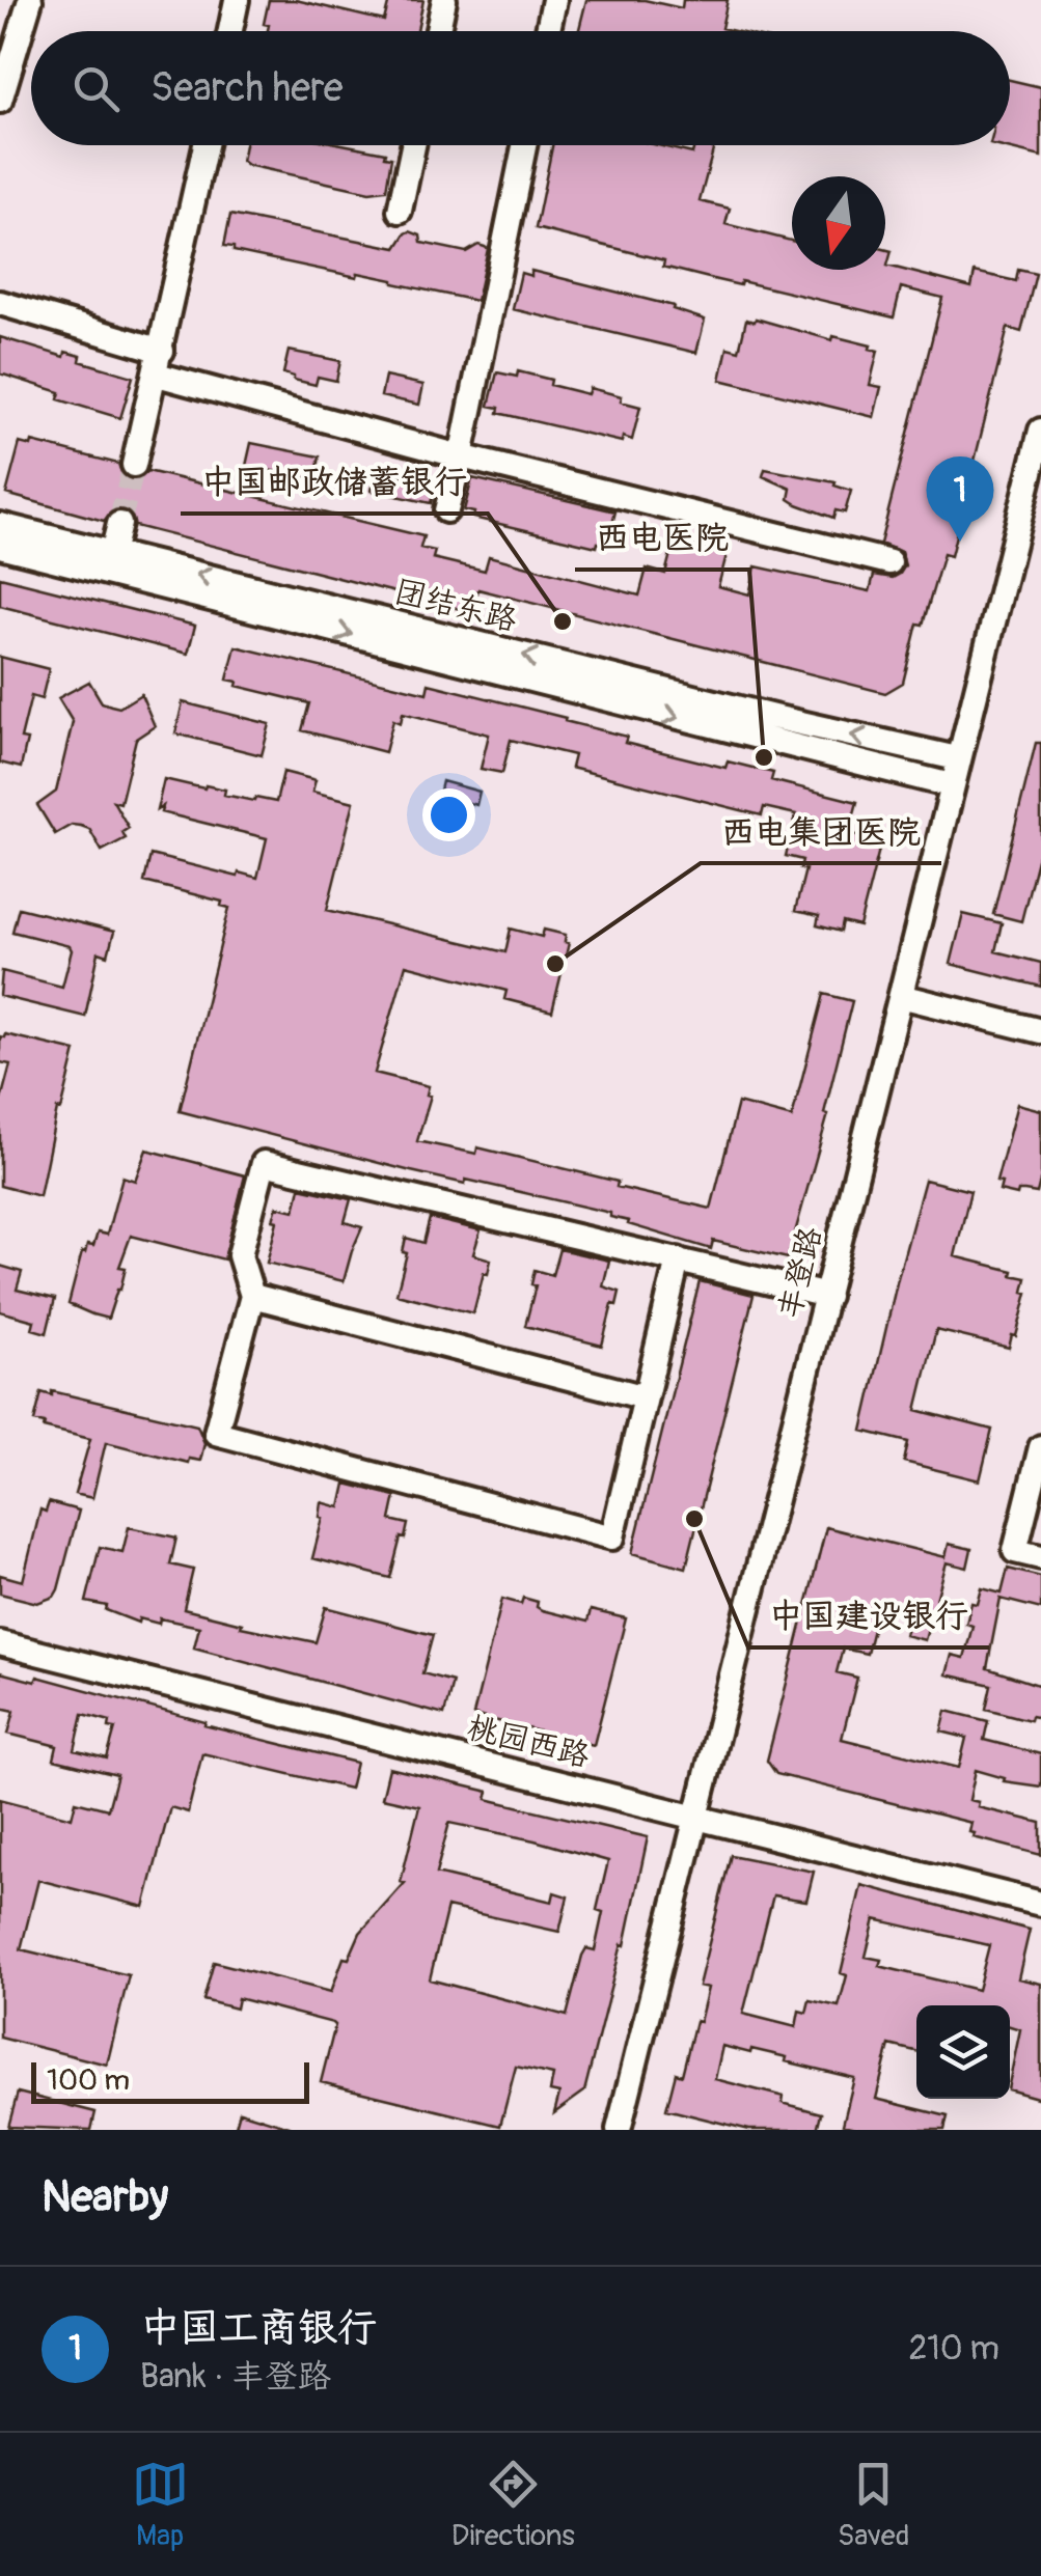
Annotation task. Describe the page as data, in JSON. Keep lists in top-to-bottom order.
{
  "streets": {
    "street": ["团结东路", "丰登路", "桃园西路"]
  },
  "crossings": [
    ["团结东路", "丰登路"],
    ["丰登路", "桃园西路"]
  ],
  "places": [
    "中国邮政储蓄银行",
    "西电医院",
    "西电集团医院",
    "中国建设银行"
  ],
  "scale_bar": "100 m",
  "north": "bottom",
  "page": {
    "search": "Search here",
    "pins": "1",
    "scale": "100 m",
    "heading": "Nearby",
    "list": [
      {
        "mark": "1",
        "name": "中国工商银行",
        "note": "Bank · 丰登路",
        "value": "210 m"
      }
    ],
    "nav": ["Map", "Directions", "Saved"]
  }
}
